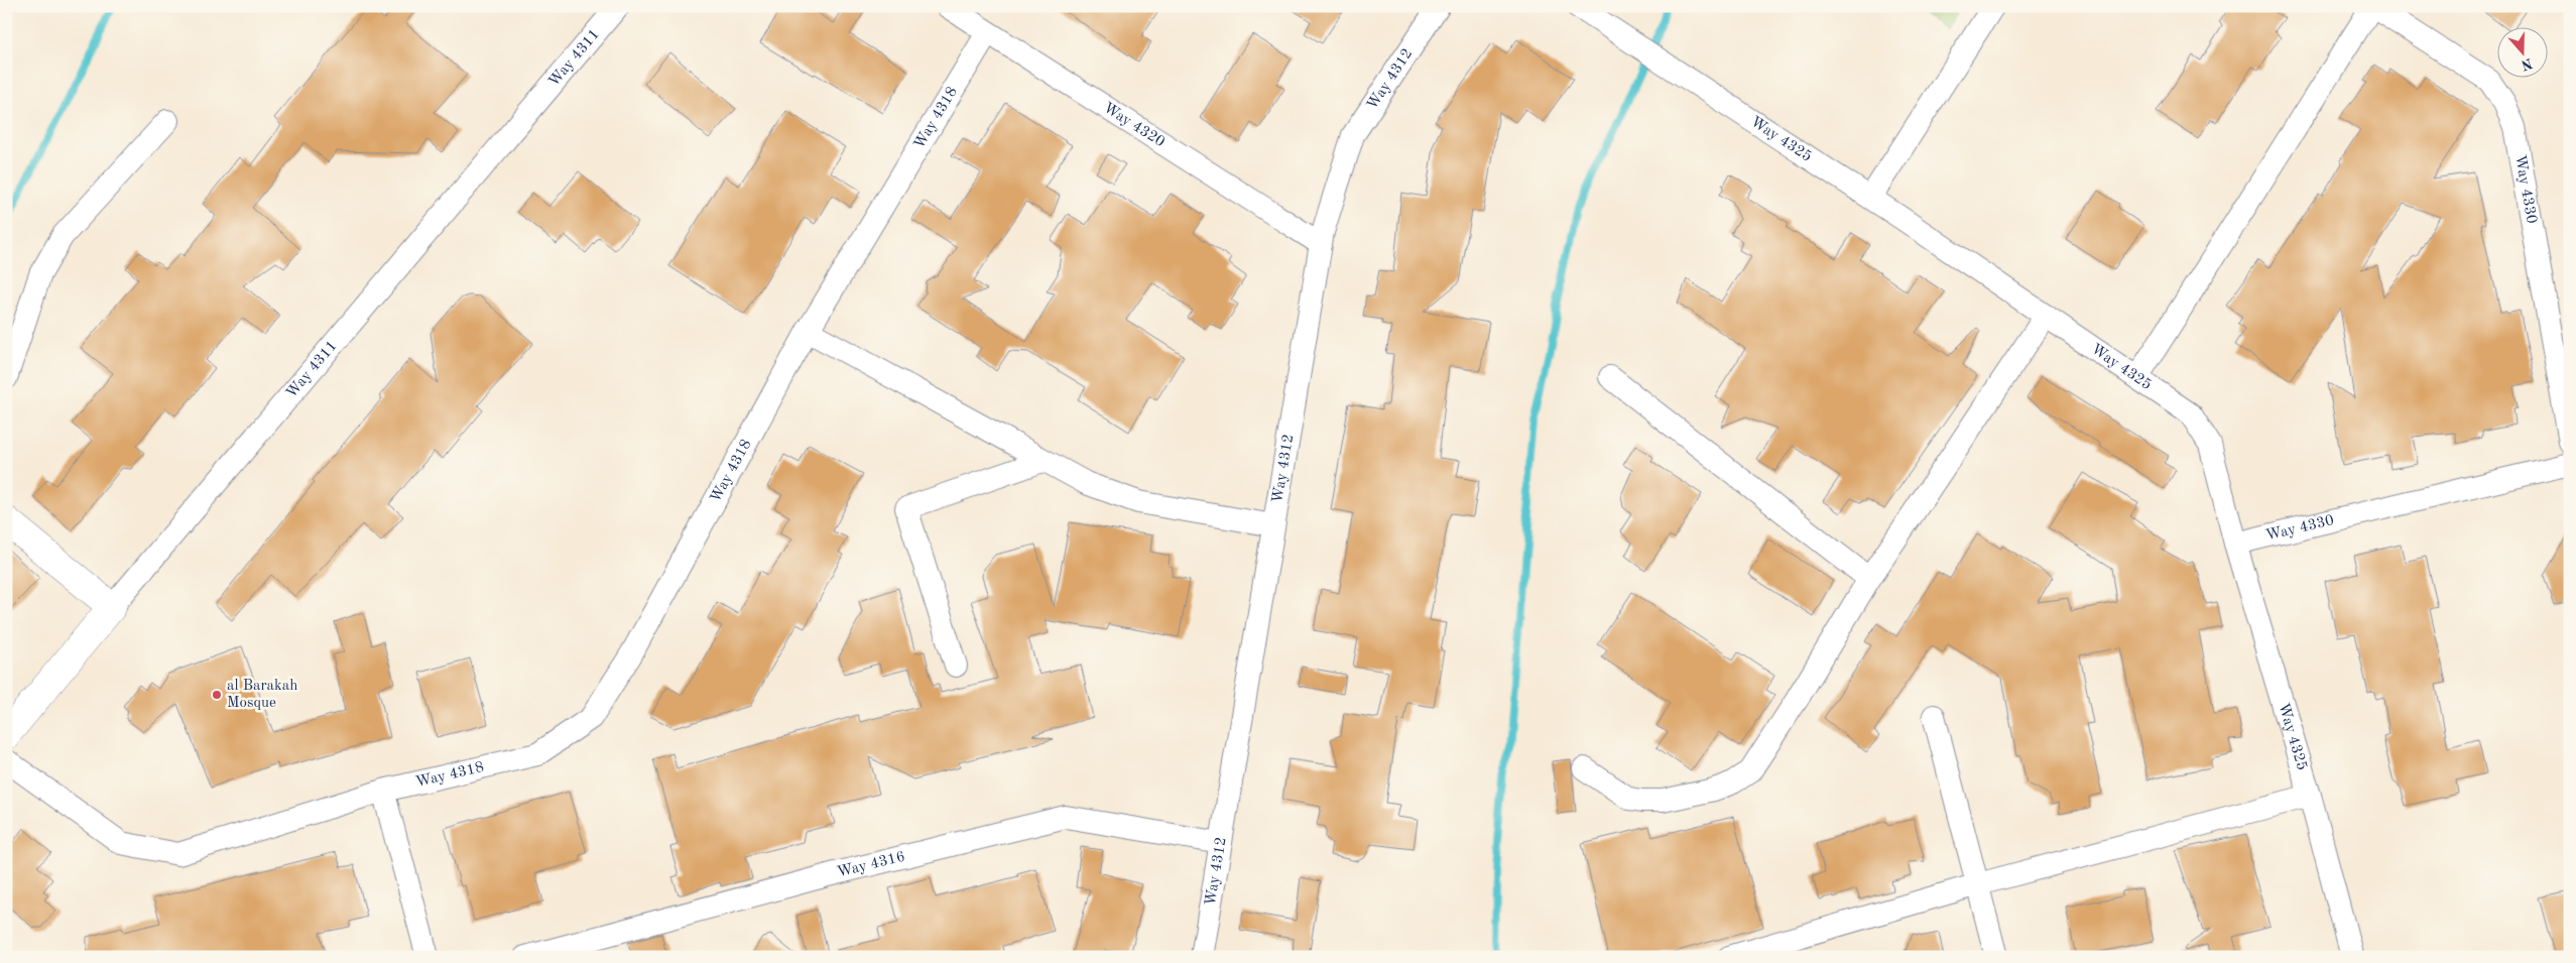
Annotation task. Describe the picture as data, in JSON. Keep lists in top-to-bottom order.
{
  "streets": {
    "street": [
      "Way 4311",
      "Way 4312",
      "Way 4318",
      "Way 4320",
      "Way 4325",
      "Way 4330",
      "Way 4316"
    ]
  },
  "crossings": [
    ["Way 4312", "Way 4320"],
    ["Way 4312", "Way 4316"],
    ["Way 4318", "Way 4320"],
    ["Way 4325", "Way 4330"]
  ],
  "places": ["al Barakah Mosque"],
  "north": "bottom"
}
